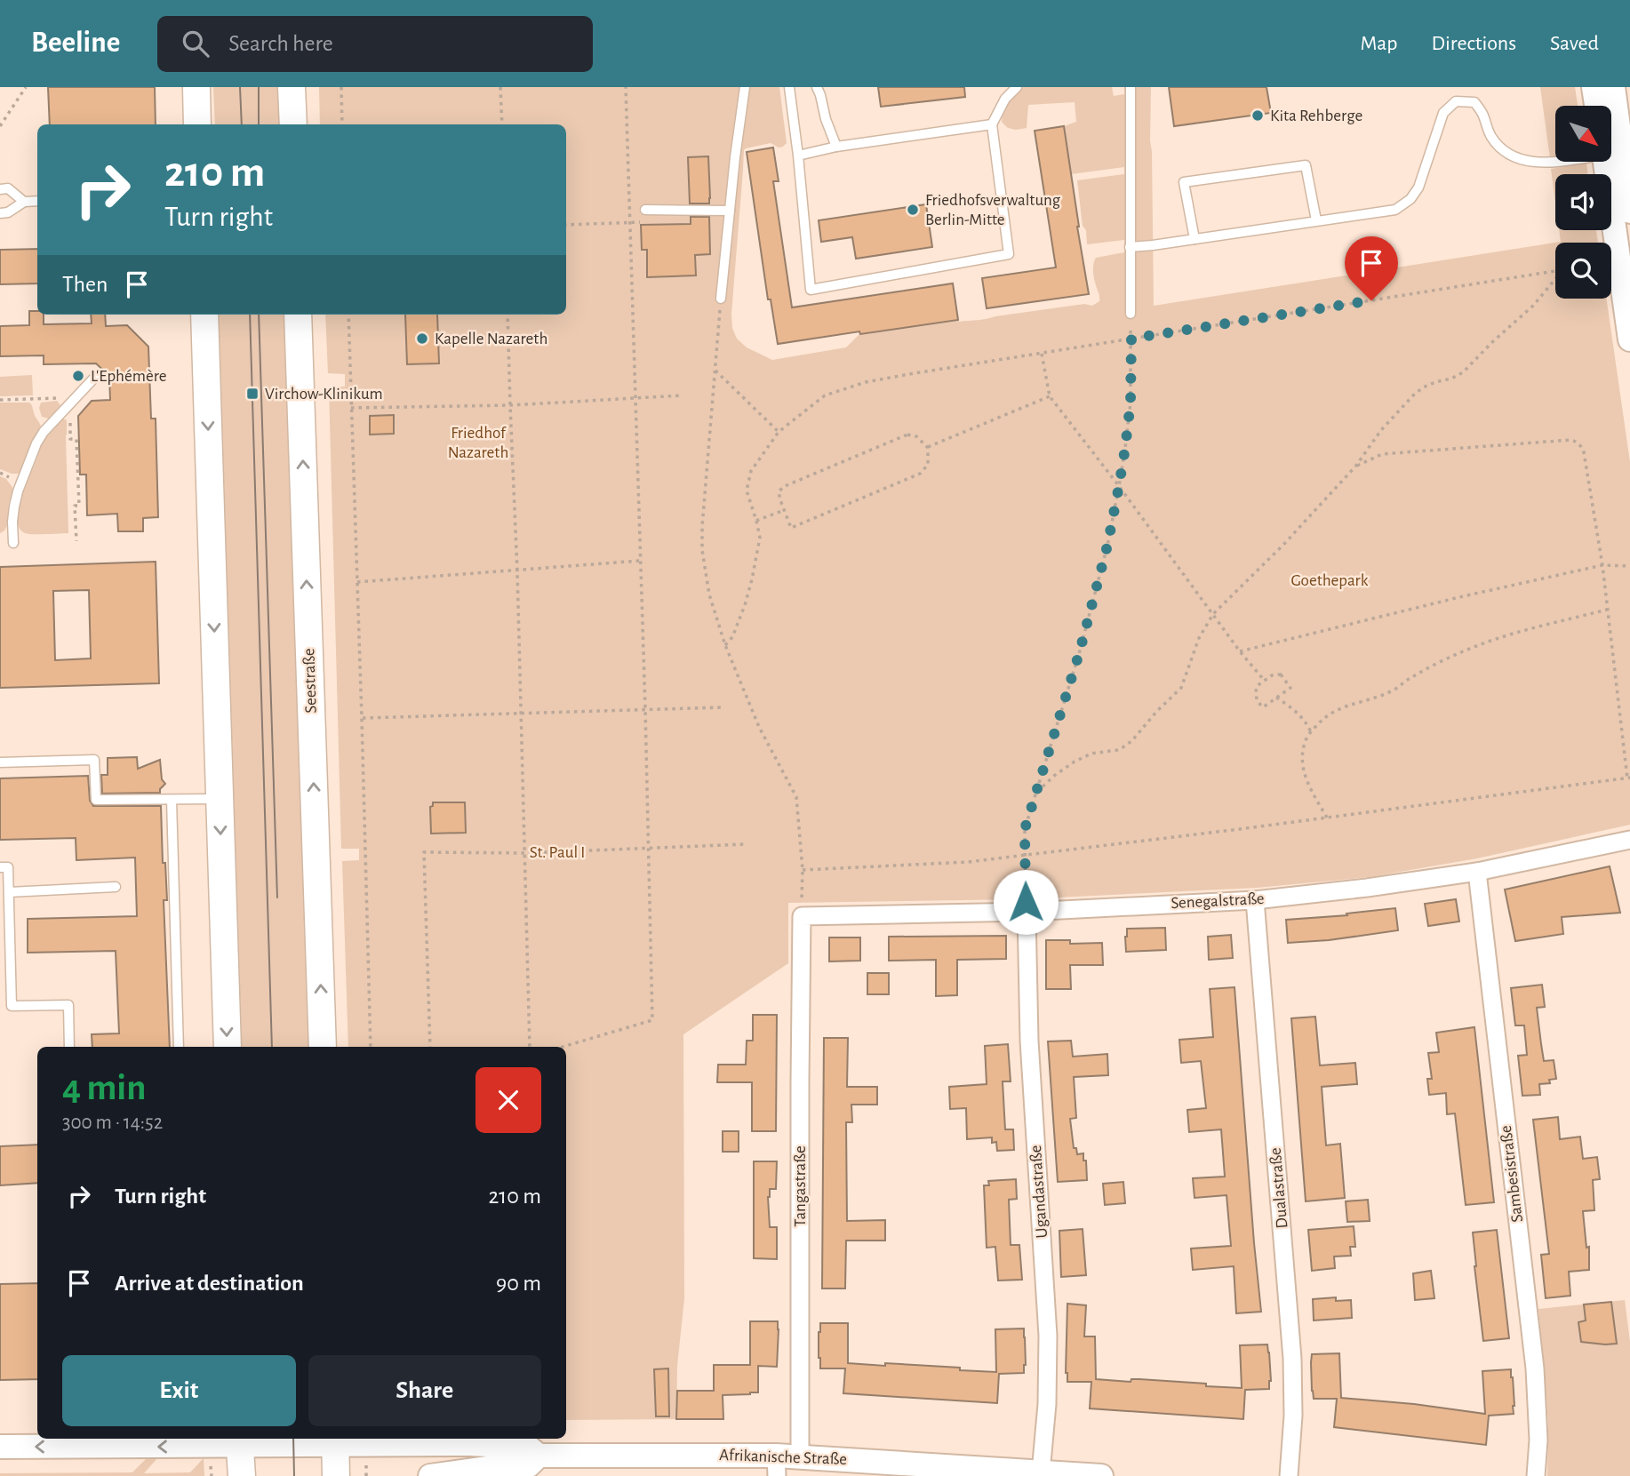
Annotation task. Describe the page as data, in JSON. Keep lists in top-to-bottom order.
{
  "streets": {
    "main road": ["Seestraße"],
    "street": [
      "Senegalstraße",
      "Sambesistraße",
      "Tangastraße",
      "Dualastraße",
      "Ugandastraße",
      "Afrikanische Straße"
    ]
  },
  "crossings": [
    ["Senegalstraße", "Sambesistraße"],
    ["Senegalstraße", "Tangastraße"],
    ["Senegalstraße", "Dualastraße"],
    ["Senegalstraße", "Ugandastraße"],
    ["Tangastraße", "Afrikanische Straße"],
    ["Ugandastraße", "Afrikanische Straße"]
  ],
  "parks": ["Friedhof Nazareth", "Goethepark", "St. Paul I"],
  "places": {
    "other": [
      "Kita Rehberge",
      "Friedhofsverwaltung Berlin-Mitte",
      "Kapelle Nazareth",
      "L'Ephémère"
    ],
    "transit": ["Virchow-Klinikum"]
  },
  "north": "bottom right",
  "page": {
    "header": "Beeline",
    "search": "Search here",
    "nav": ["Map", "Directions", "Saved"],
    "turn": ["210 m", "Turn right"],
    "then": "Then",
    "heading": ["4 min", "300 m · 14:52"],
    "list": [
      {
        "name": "Turn right",
        "value": "210 m"
      },
      {
        "name": "Arrive at destination",
        "value": "90 m"
      }
    ],
    "buttons": ["Exit", "Share"]
  }
}
